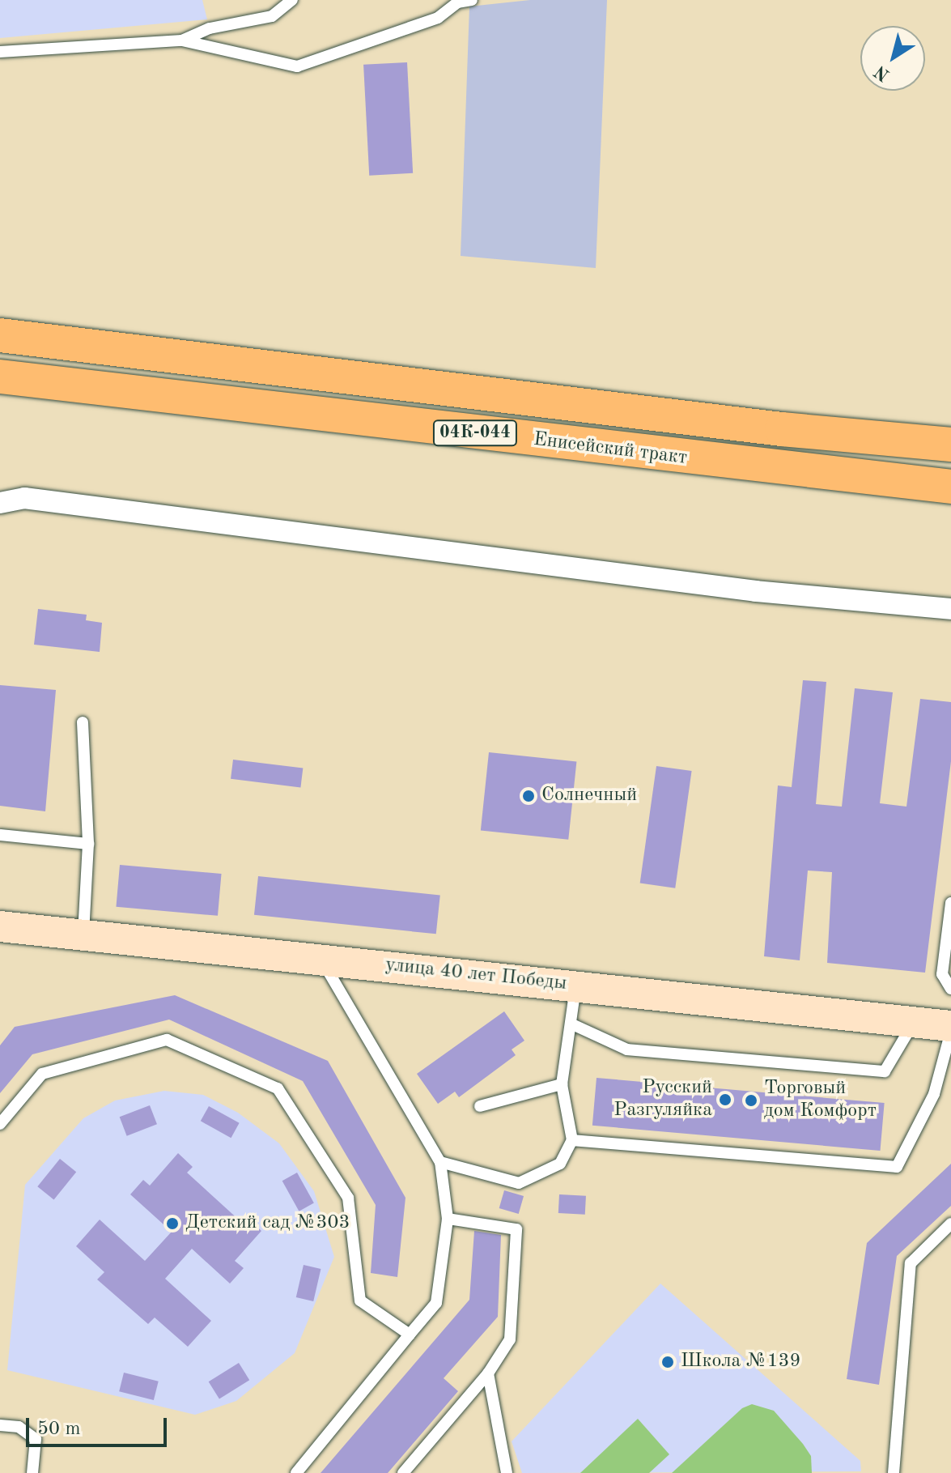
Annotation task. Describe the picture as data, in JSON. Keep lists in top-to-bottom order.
{
  "streets": {
    "main road": ["04К-044", "Енисейский тракт"],
    "street": ["улица 40 лет Победы"]
  },
  "places": [
    "Солнечный",
    "Русский Разгуляйка",
    "Торговый дом Комфорт",
    "Детский сад №303",
    "Школа №139"
  ],
  "scale_bar": "50 m",
  "north": "bottom left"
}
